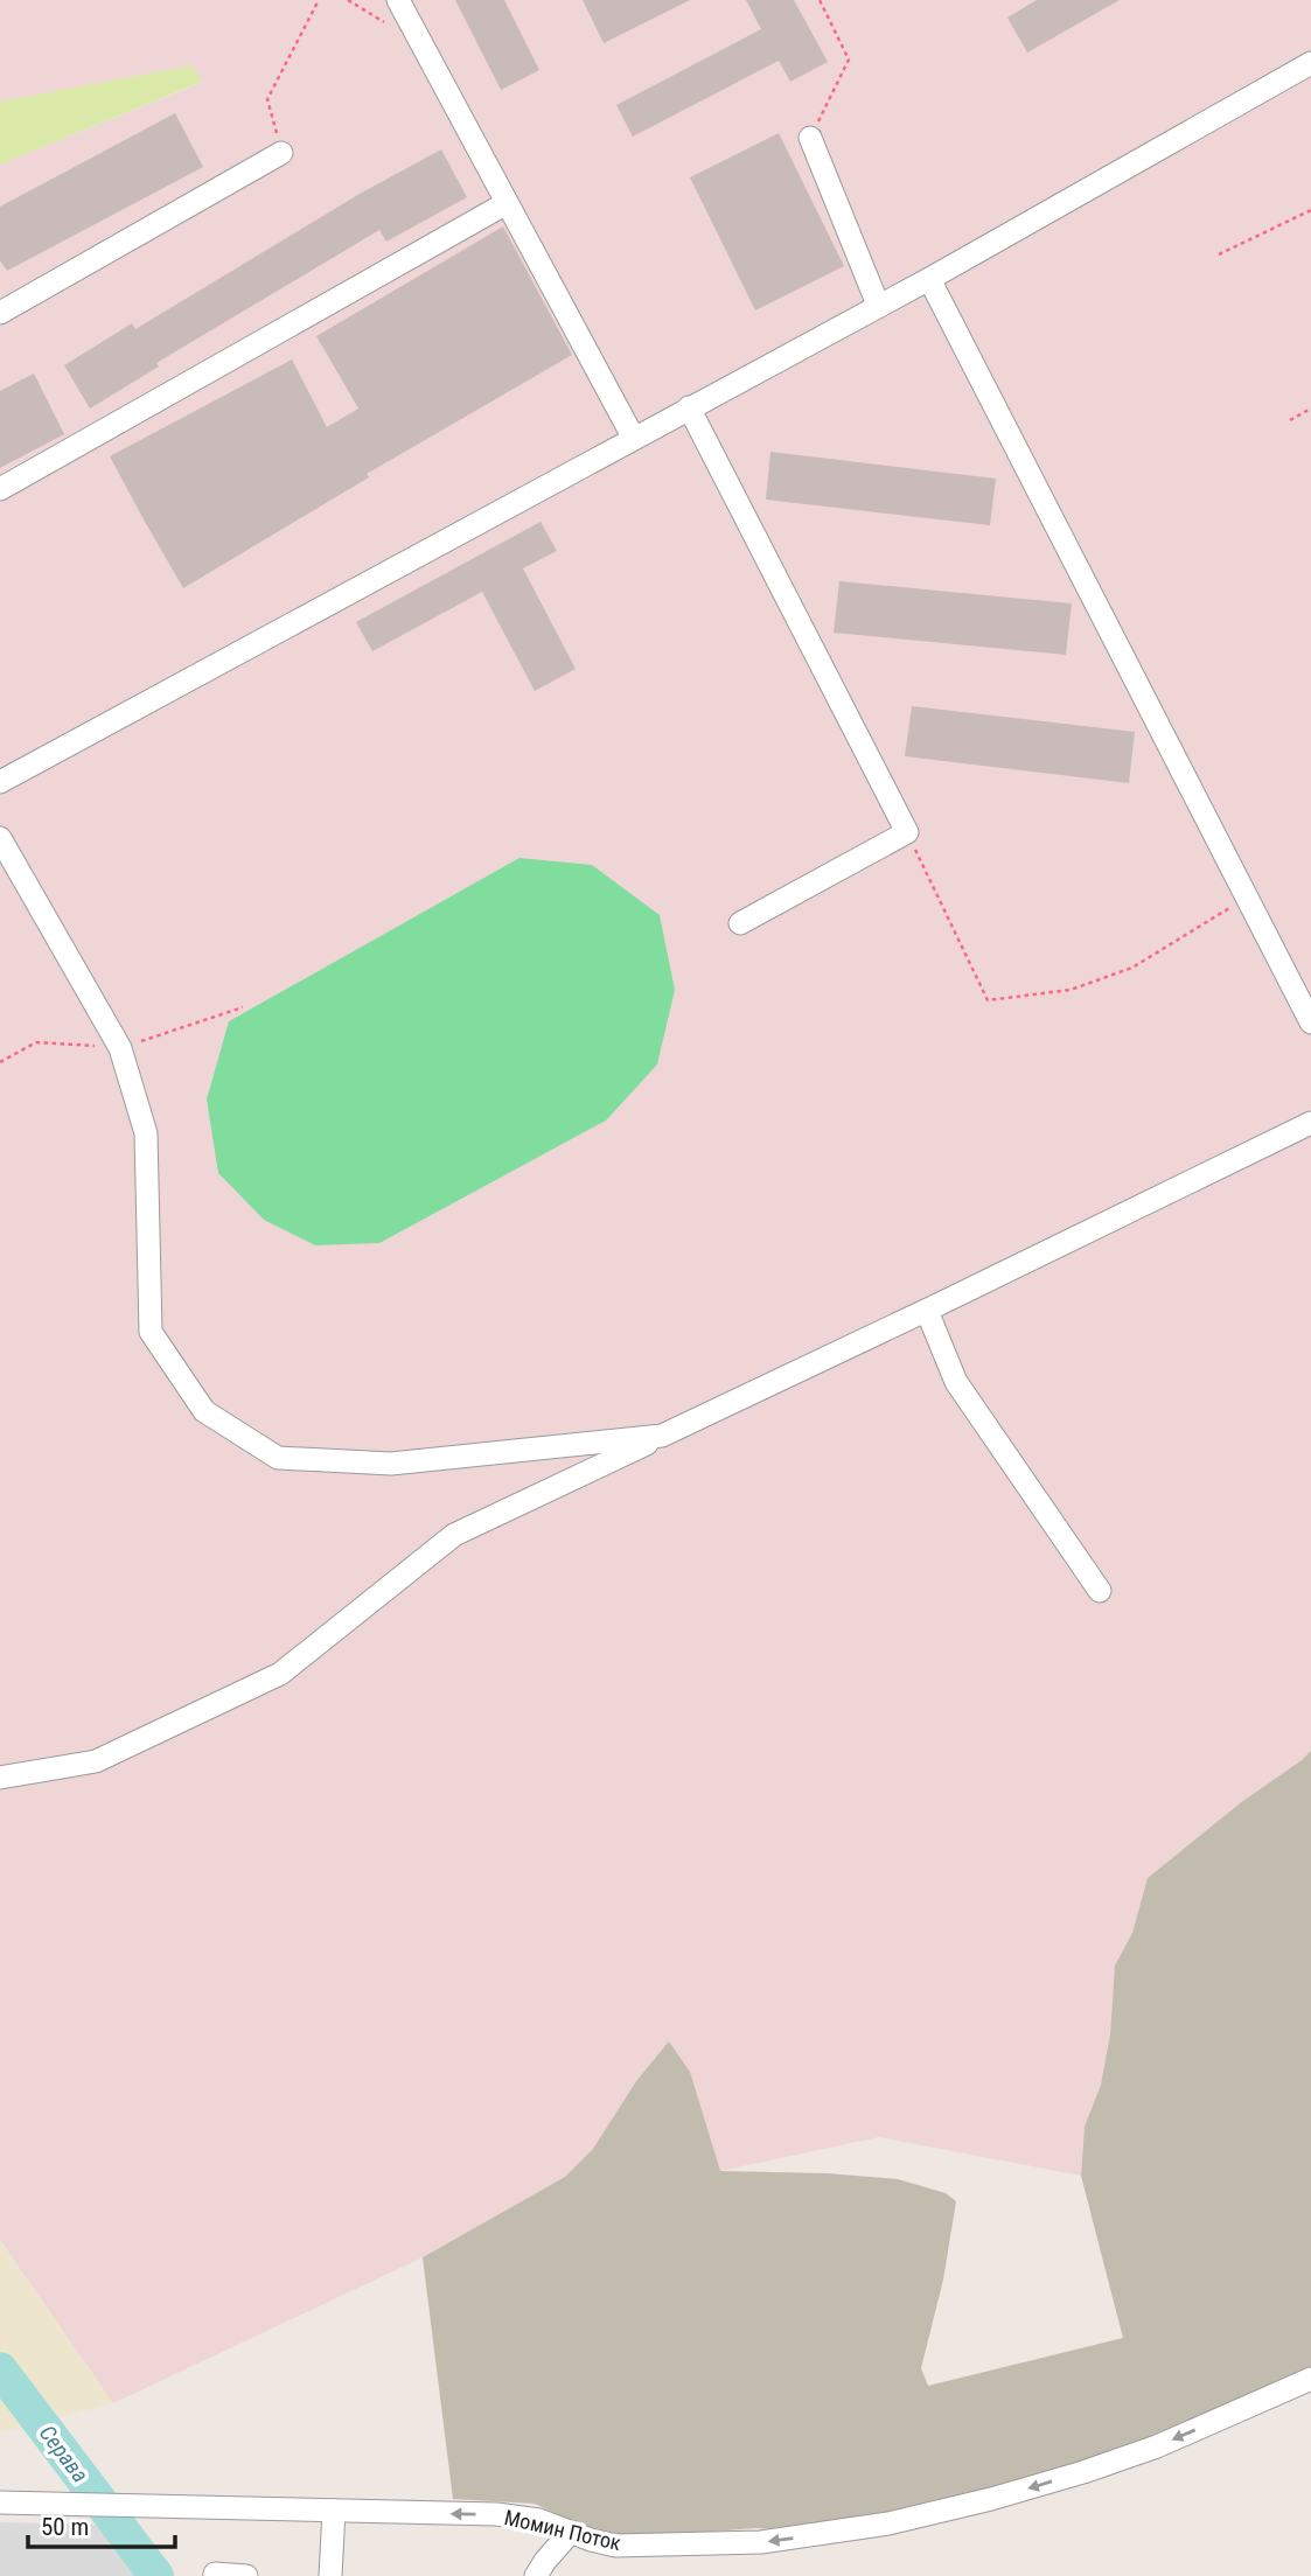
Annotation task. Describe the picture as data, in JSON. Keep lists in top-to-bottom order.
{
  "streets": {
    "street": ["Момин Поток"]
  },
  "one_way": ["Момин Поток"],
  "water": ["Серава"],
  "scale_bar": "50 m"
}
